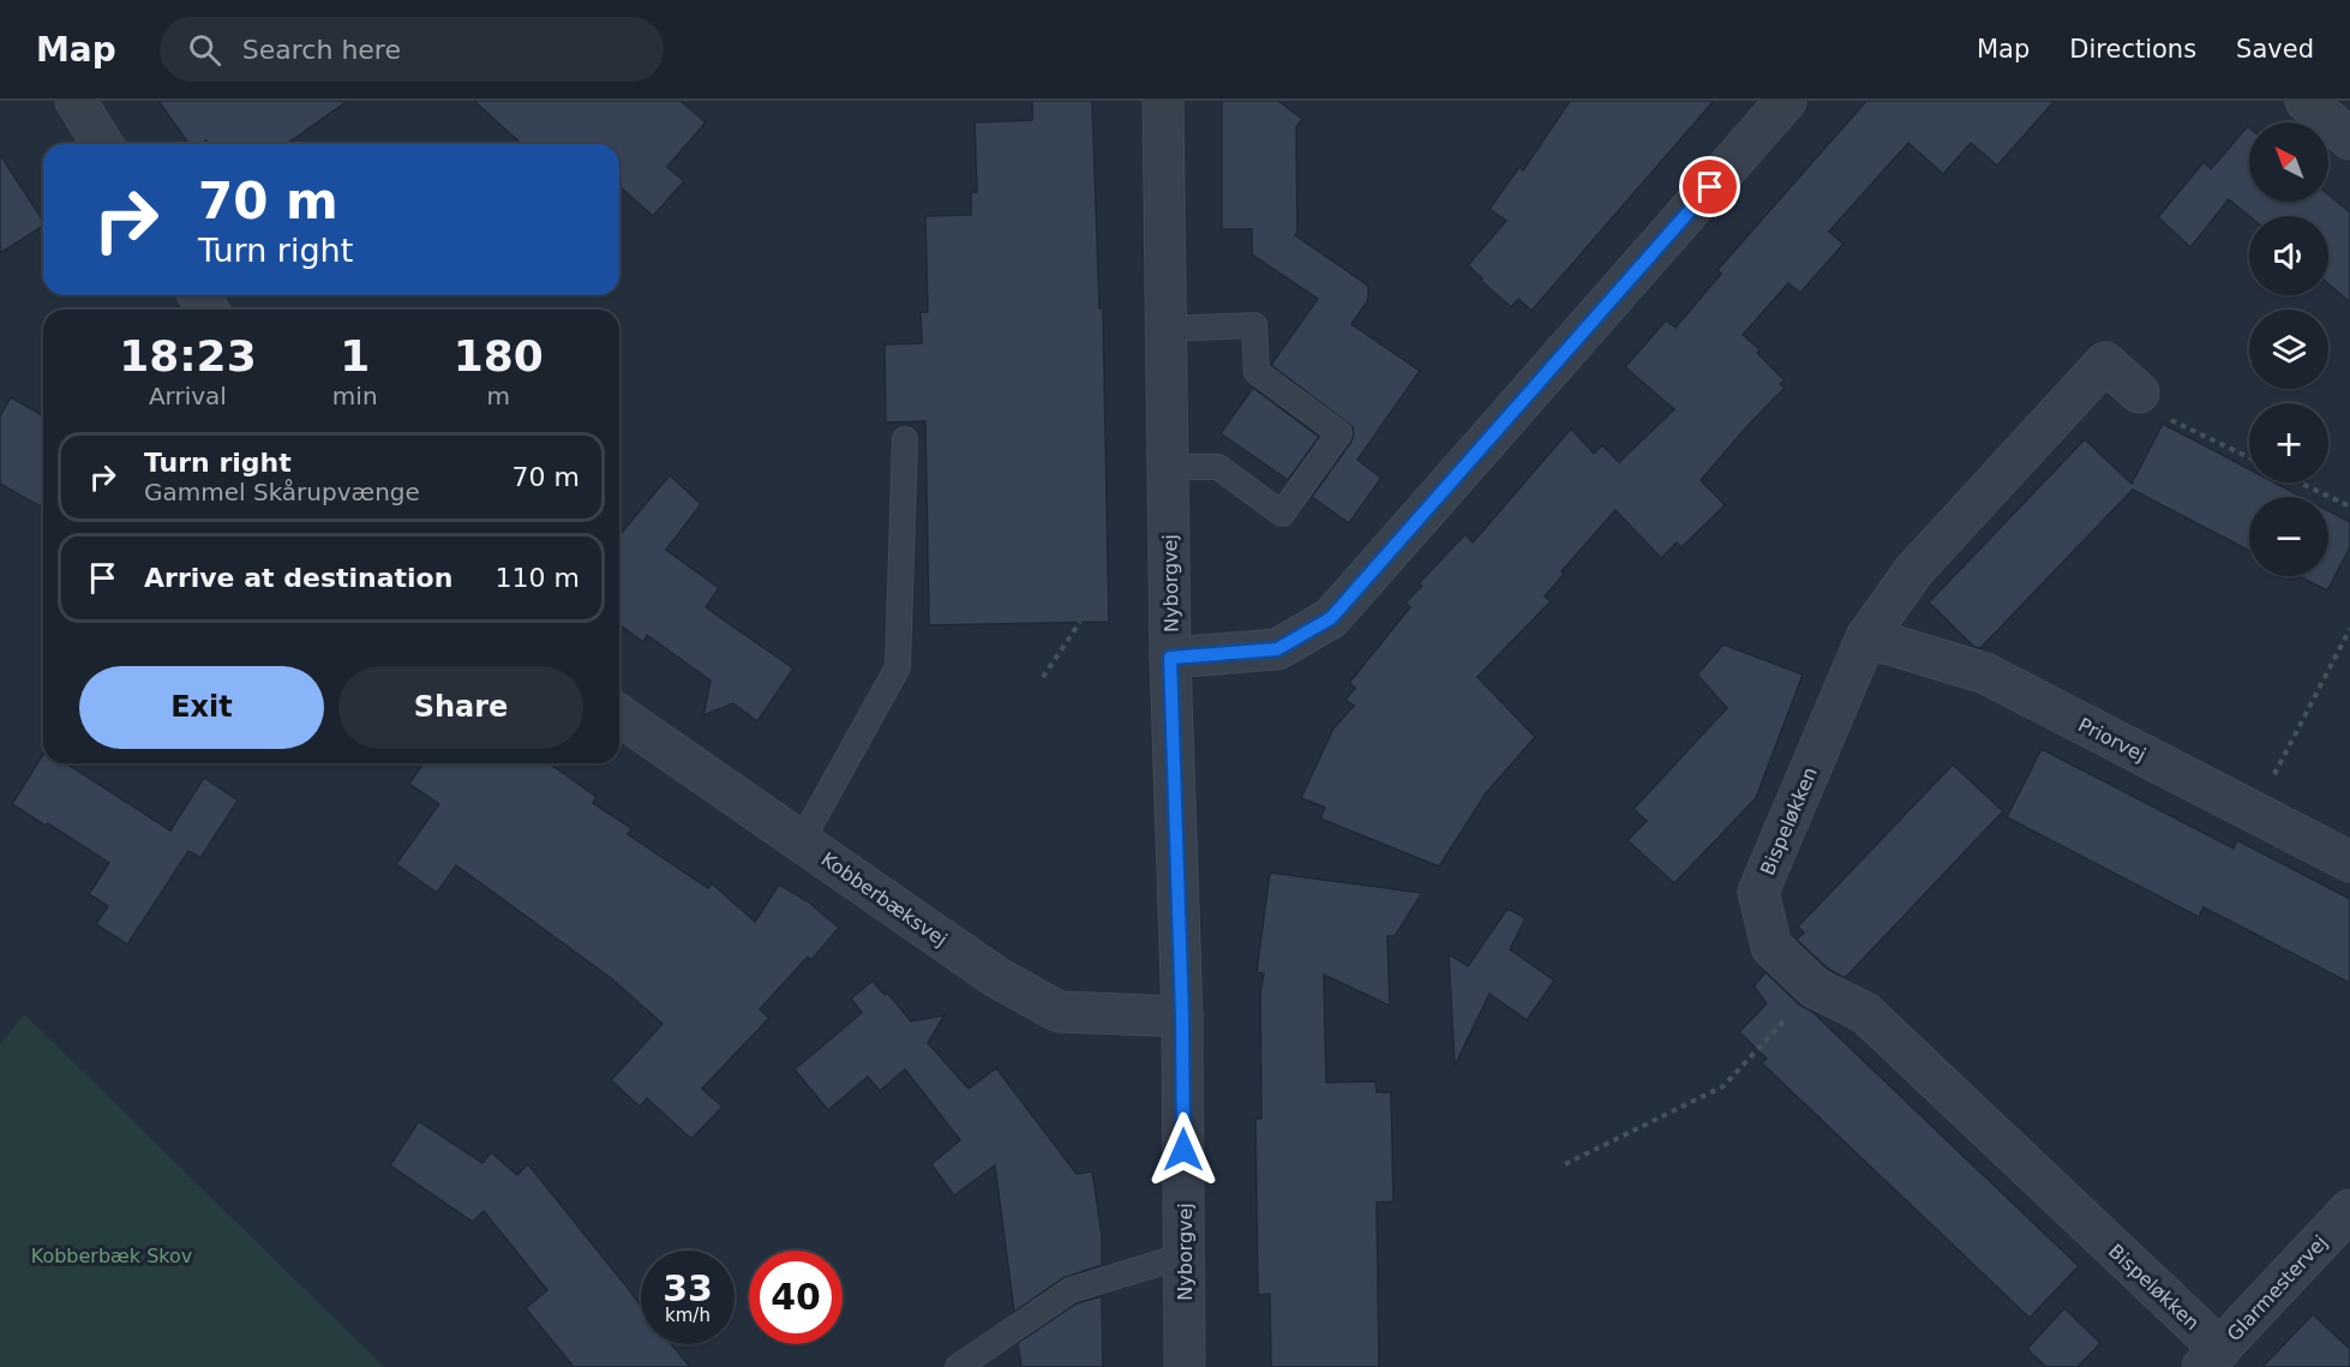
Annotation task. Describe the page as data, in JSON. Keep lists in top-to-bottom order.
{
  "streets": {
    "street": [
      "Nyborgvej",
      "Priorvej",
      "Bispeløkken",
      "Kobberbæksvej",
      "Glarmestervej"
    ]
  },
  "crossings": [
    ["Nyborgvej", "Kobberbæksvej"],
    ["Priorvej", "Bispeløkken"],
    ["Bispeløkken", "Glarmestervej"]
  ],
  "parks": ["Kobberbæk Skov"],
  "north": "top left",
  "page": {
    "header": "Map",
    "search": "Search here",
    "nav": ["Map", "Directions", "Saved"],
    "map_buttons": ["+", "−"],
    "turn": ["70 m", "Turn right"],
    "eta": [
      "18:23",
      "Arrival",
      "1",
      "min",
      "180",
      "m"
    ],
    "list": [
      {
        "name": "Turn right",
        "note": "Gammel Skårupvænge",
        "value": "70 m"
      },
      {
        "name": "Arrive at destination",
        "value": "110 m"
      }
    ],
    "buttons": ["Exit", "Share"],
    "speed": "33 km/h",
    "limit": "40"
  }
}
